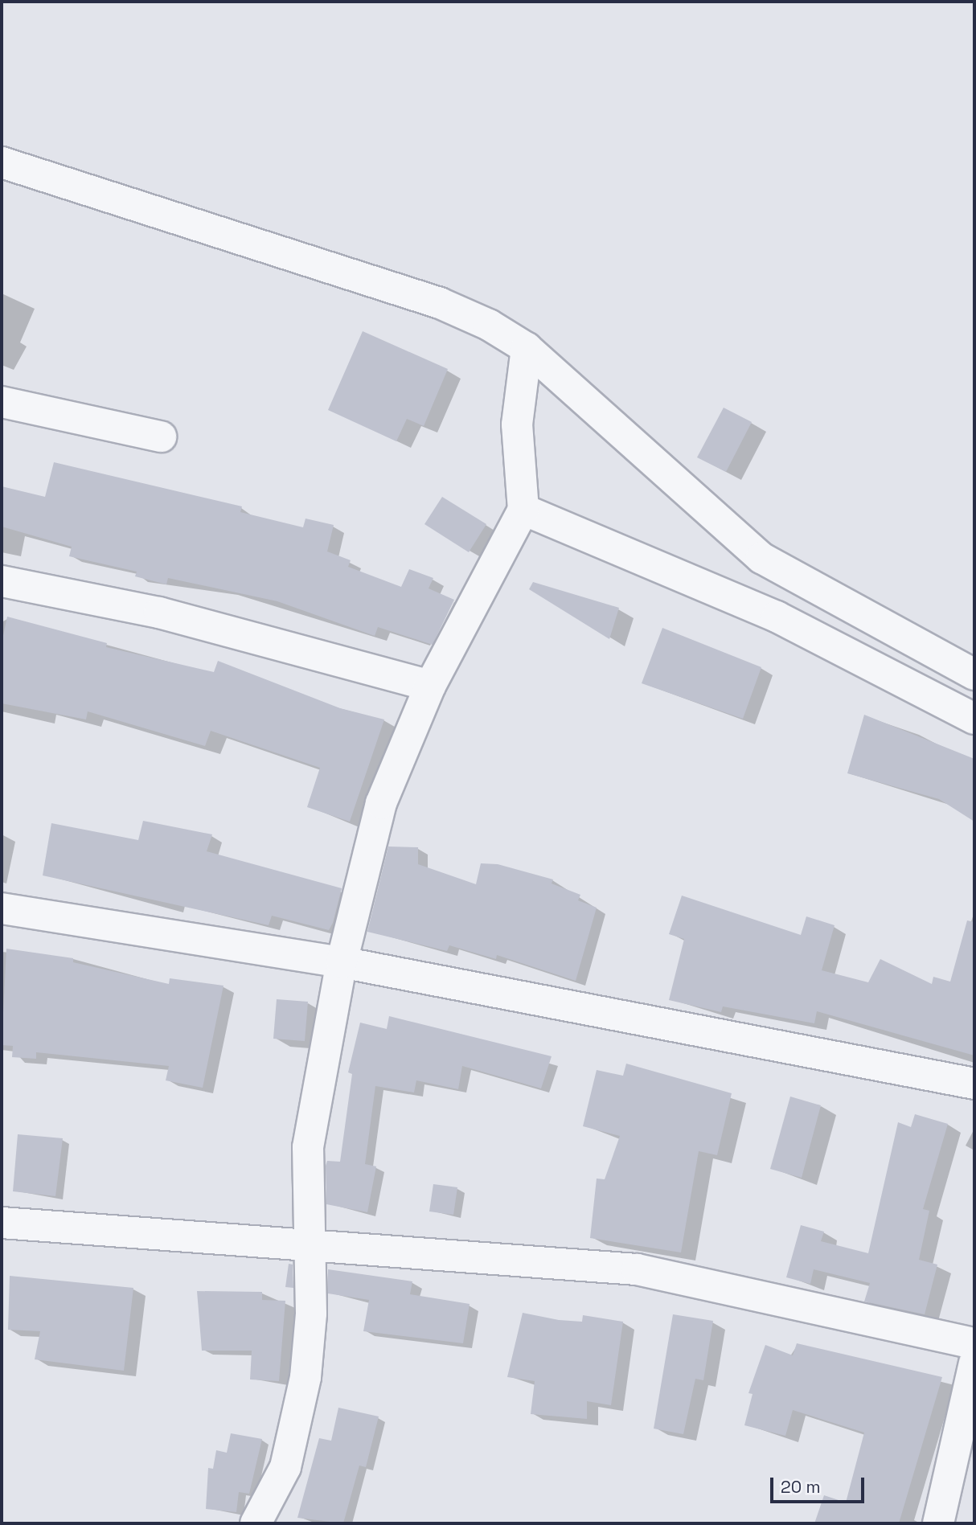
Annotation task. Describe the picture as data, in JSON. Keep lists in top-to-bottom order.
{
  "scale_bar": "20 m"
}
